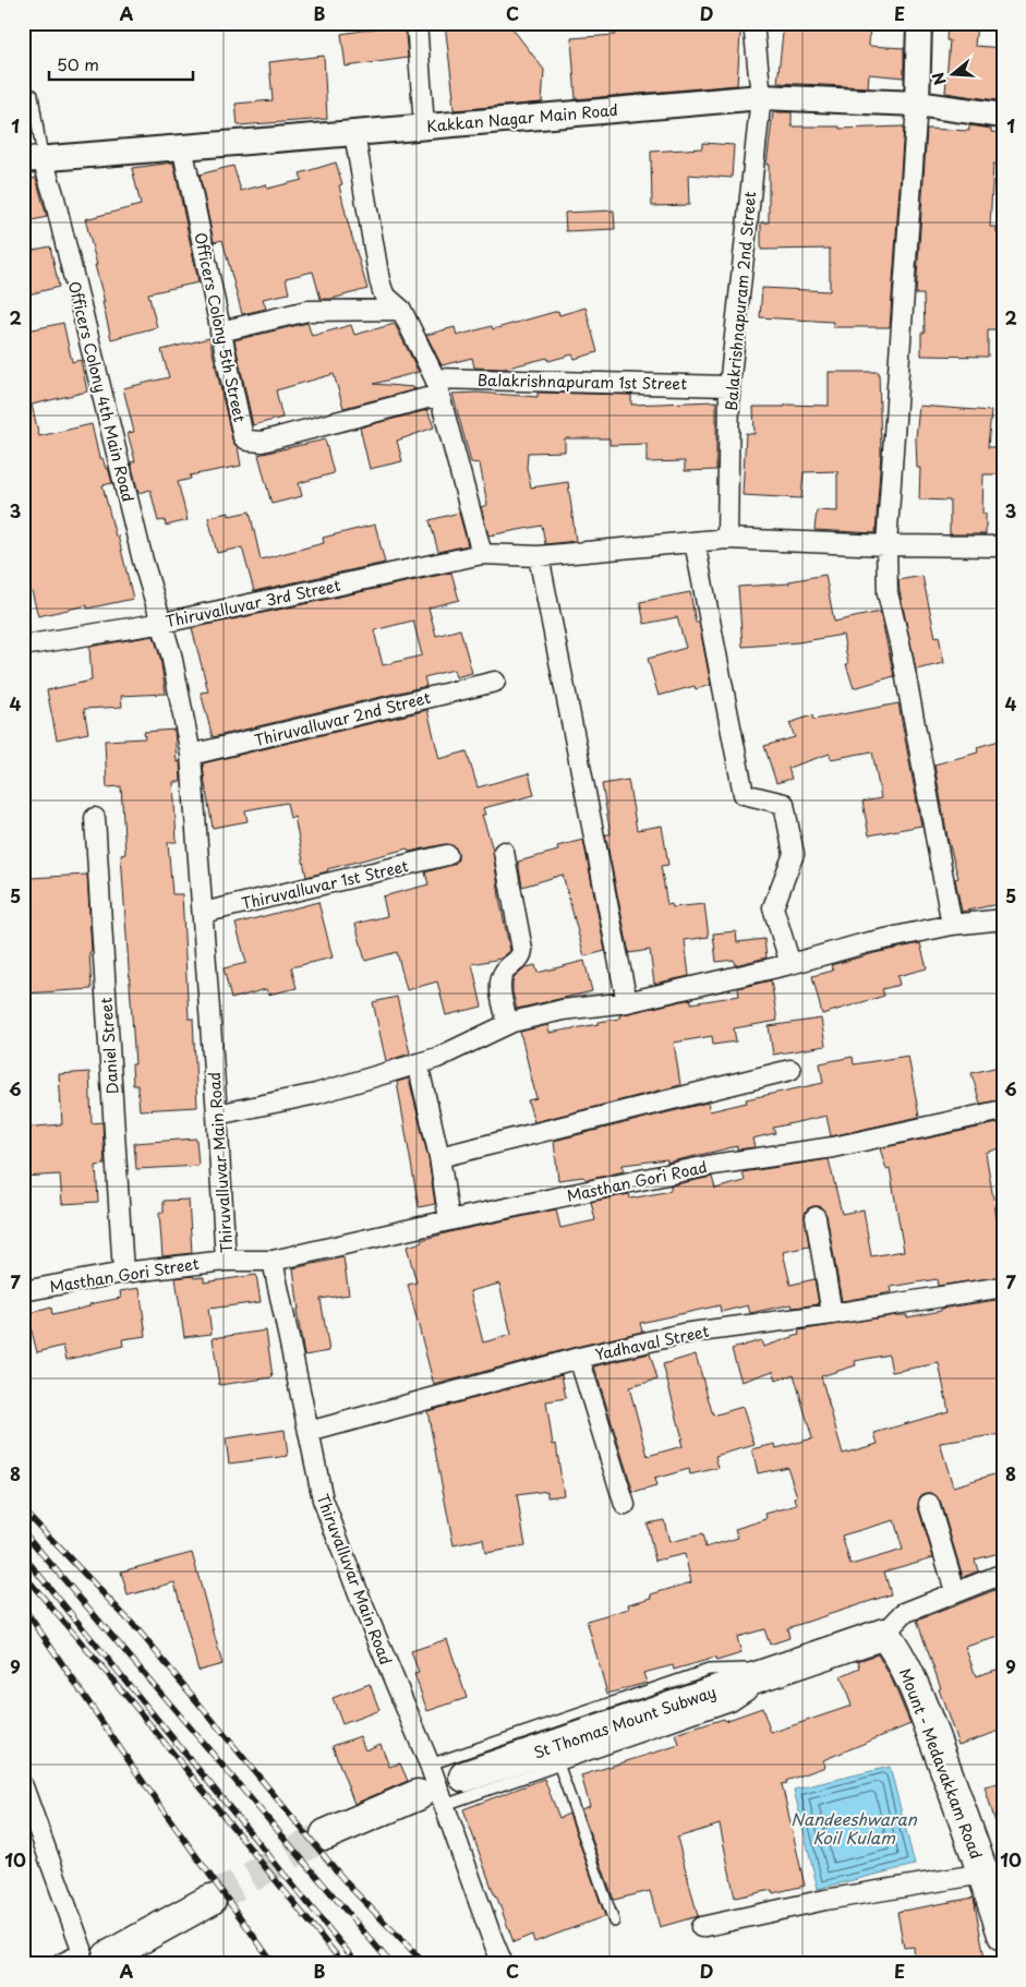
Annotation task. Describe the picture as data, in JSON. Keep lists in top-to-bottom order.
{
  "streets": {
    "main road": ["St Thomas Mount Subway", "Mount - Medavakkam Road"],
    "street": [
      "Kakkan Nagar Main Road",
      "Balakrishnapuram 2nd Street",
      "Officers Colony 5th Street",
      "Balakrishnapuram 1st Street",
      "Officers Colony 4th Main Road",
      "Thiruvalluvar 3rd Street",
      "Thiruvalluvar 2nd Street",
      "Thiruvalluvar 1st Street",
      "Daniel Street",
      "Thiruvalluvar Main Road",
      "Masthan Gori Road",
      "Masthan Gori Street",
      "Yadhaval Street"
    ]
  },
  "crossings": [
    ["Kakkan Nagar Main Road", "Balakrishnapuram 2nd Street"],
    ["Kakkan Nagar Main Road", "Officers Colony 5th Street"],
    ["Kakkan Nagar Main Road", "Officers Colony 4th Main Road"],
    ["Balakrishnapuram 2nd Street", "Balakrishnapuram 1st Street"],
    ["Balakrishnapuram 2nd Street", "Thiruvalluvar 3rd Street"],
    ["Officers Colony 5th Street", "Balakrishnapuram 1st Street"],
    ["Officers Colony 4th Main Road", "Thiruvalluvar 3rd Street"],
    ["Officers Colony 4th Main Road", "Thiruvalluvar Main Road"],
    ["Thiruvalluvar 3rd Street", "Thiruvalluvar Main Road"],
    ["Thiruvalluvar 2nd Street", "Thiruvalluvar Main Road"],
    ["Thiruvalluvar 1st Street", "Thiruvalluvar Main Road"],
    ["Daniel Street", "Masthan Gori Street"],
    ["Thiruvalluvar Main Road", "Masthan Gori Road"],
    ["Thiruvalluvar Main Road", "Masthan Gori Street"],
    ["Thiruvalluvar Main Road", "Yadhaval Street"]
  ],
  "water": ["Nandeeshwaran Koil Kulam"],
  "scale_bar": "50 m",
  "north": "left",
  "grid": {
    "columns": [
      "A",
      "B",
      "C",
      "D",
      "E"
    ],
    "rows": [
      "1",
      "2",
      "3",
      "4",
      "5",
      "6",
      "7",
      "8",
      "9",
      "10"
    ]
  }
}
